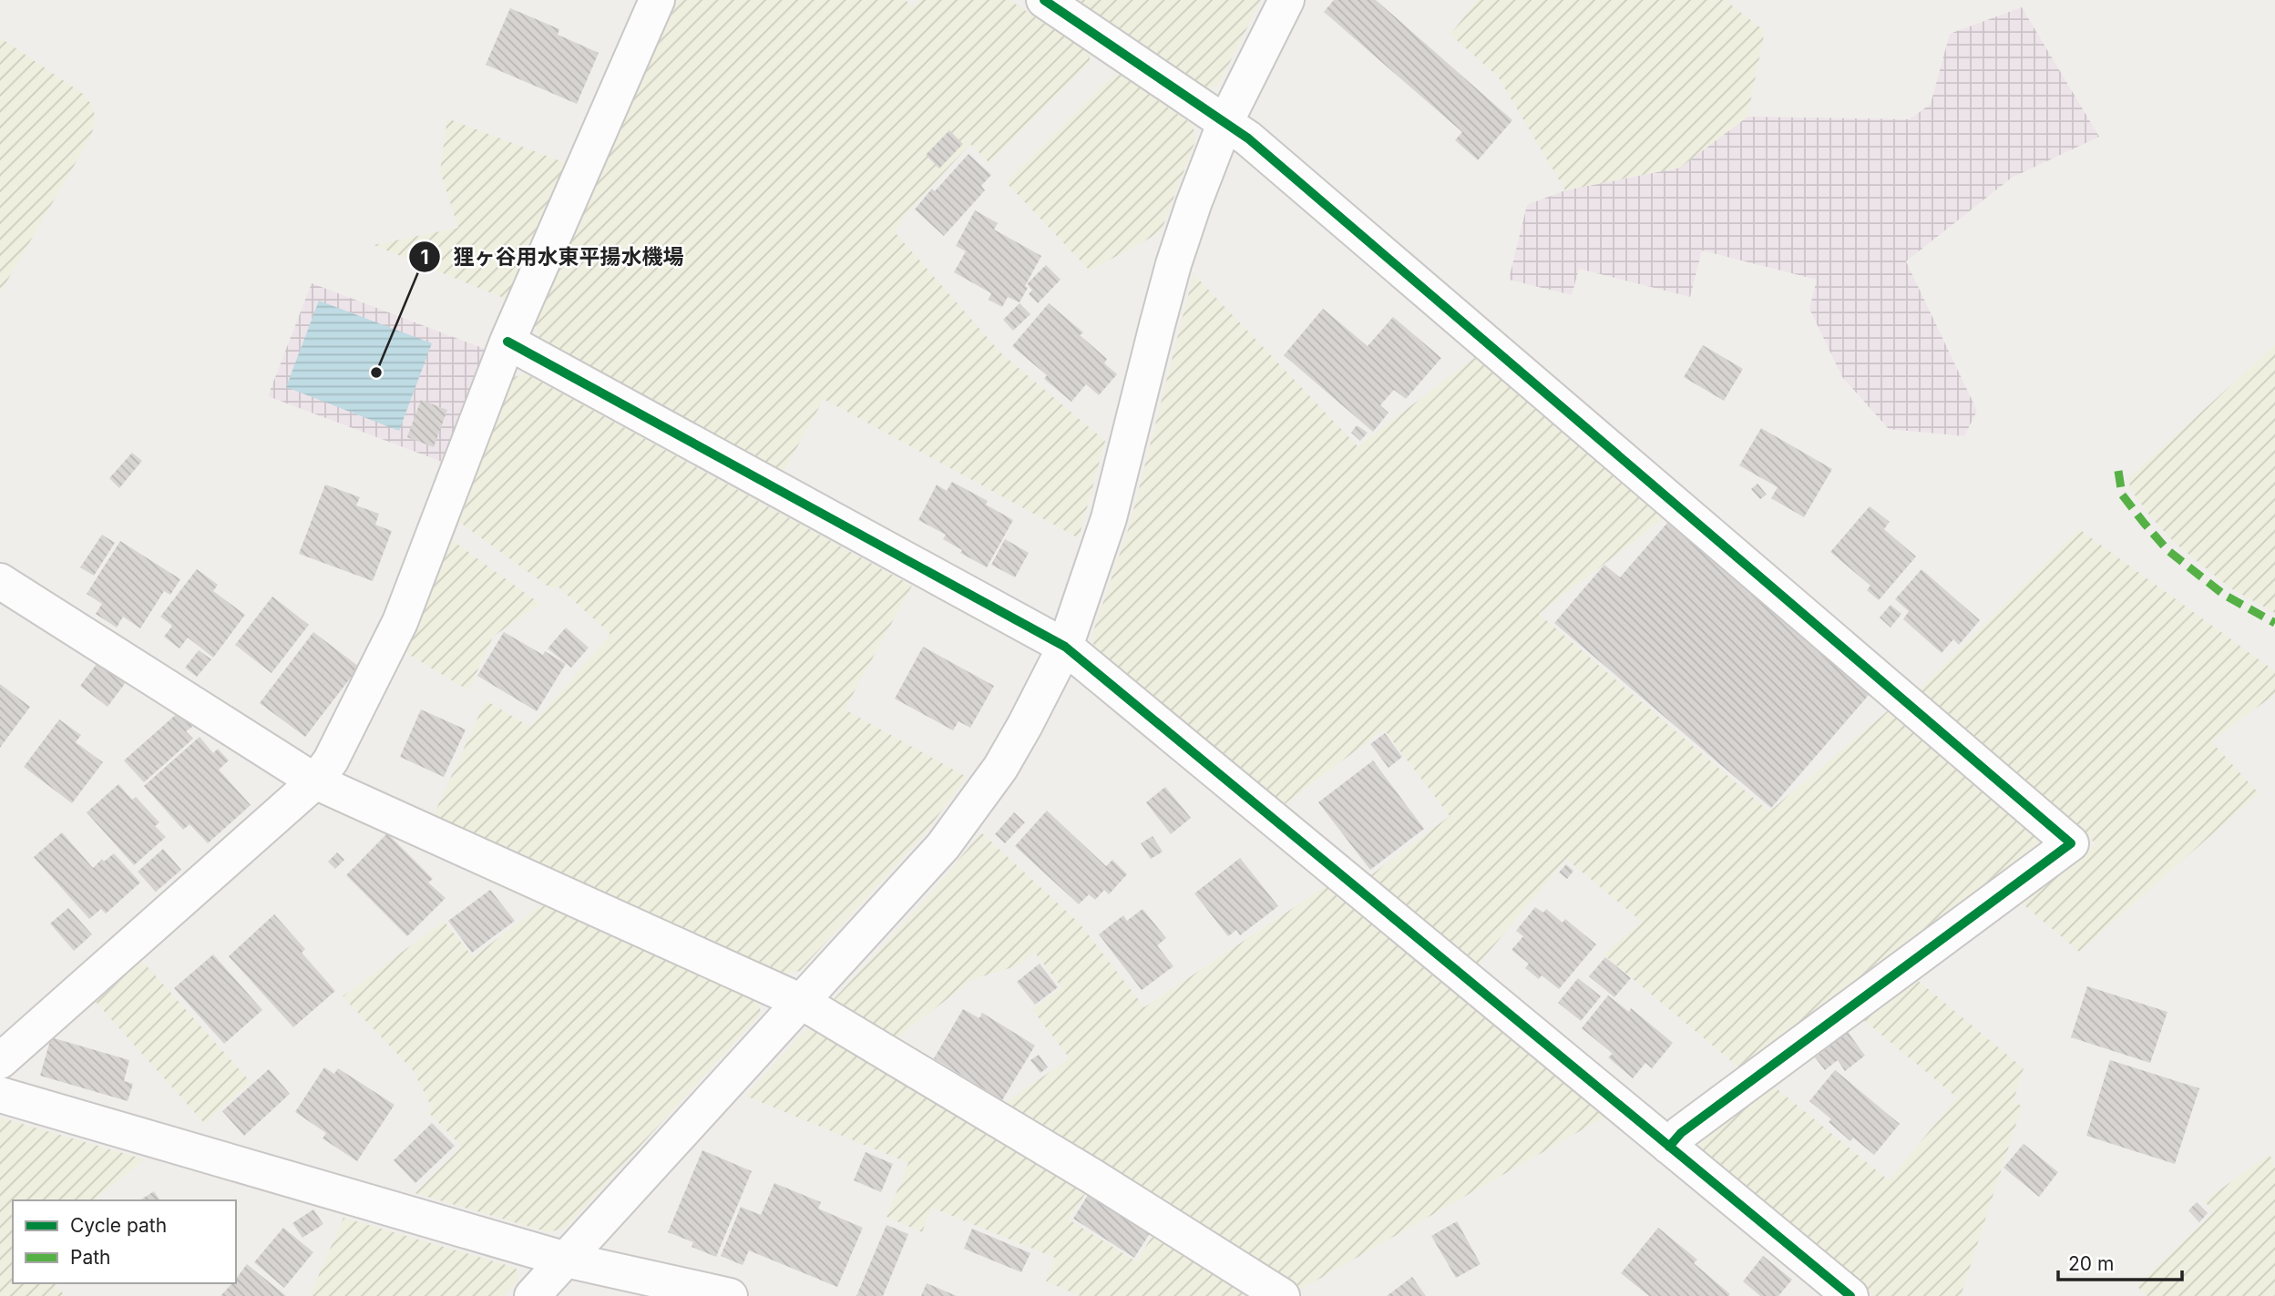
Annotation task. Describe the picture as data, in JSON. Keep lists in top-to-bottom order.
{
  "places": ["狸ヶ谷用水東平揚水機場"],
  "legend": ["Cycle path", "Path"],
  "scale_bar": "20 m"
}
